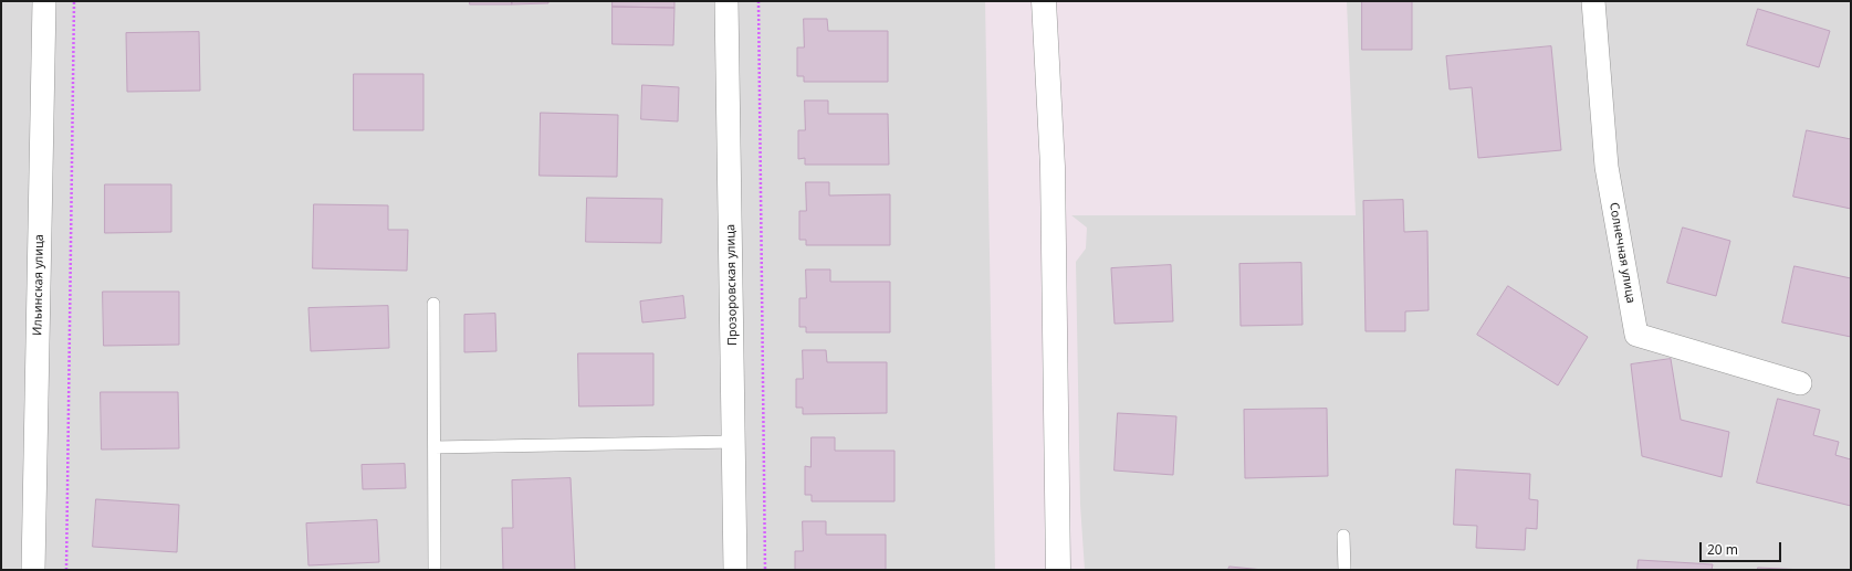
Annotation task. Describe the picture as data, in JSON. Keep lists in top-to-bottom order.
{
  "streets": {
    "street": ["Солнечная улица", "Ильинская улица", "Прозоровская улица"]
  },
  "scale_bar": "20 m"
}
